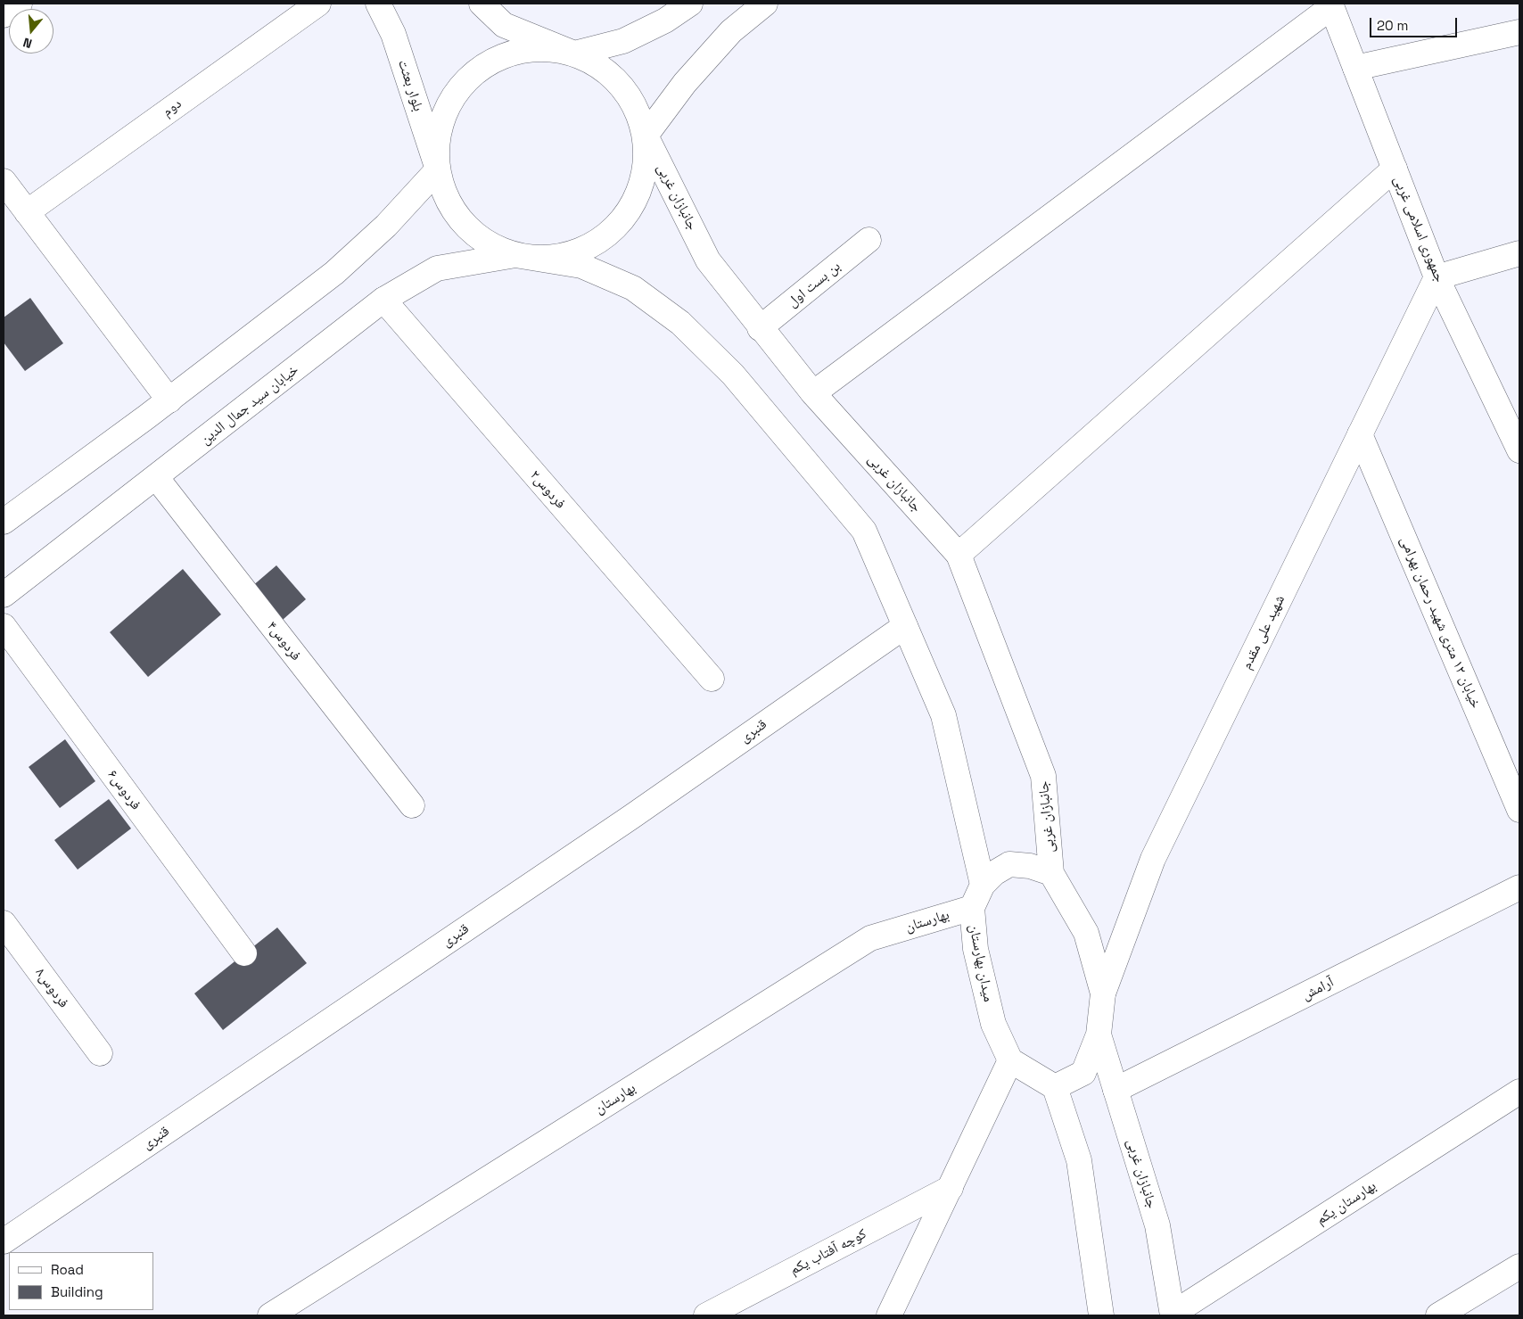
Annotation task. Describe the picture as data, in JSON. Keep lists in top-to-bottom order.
{
  "streets": {
    "street": [
      "بلوار بعثت",
      "دوم",
      "جانبازان غربی",
      "جمهوری اسلامی غربی",
      "بن بست اول",
      "خیابان سید جمال الدین",
      "فردوس۲",
      "خیابان ۱۲ متری شهید رحمان بهرامی",
      "شهید علی مقدم",
      "فردوس۴",
      "قنبری",
      "فردوس۶",
      "بهارستان",
      "میدان بهارستان",
      "فردوس۸",
      "آرامش",
      "بهارستان یکم",
      "کوچه آفتاب یکم"
    ]
  },
  "crossings": [
    ["بلوار بعثت", "خیابان سید جمال الدین"],
    ["جانبازان غربی", "بن بست اول"],
    ["جانبازان غربی", "میدان بهارستان"],
    ["جانبازان غربی", "آرامش"],
    ["جانبازان غربی", "بهارستان یکم"],
    ["جمهوری اسلامی غربی", "شهید علی مقدم"],
    ["خیابان سید جمال الدین", "فردوس۲"],
    ["خیابان سید جمال الدین", "فردوس۴"],
    ["خیابان ۱۲ متری شهید رحمان بهرامی", "شهید علی مقدم"],
    ["بهارستان", "میدان بهارستان"]
  ],
  "legend": ["Road", "Building"],
  "scale_bar": "20 m",
  "north": "bottom"
}
